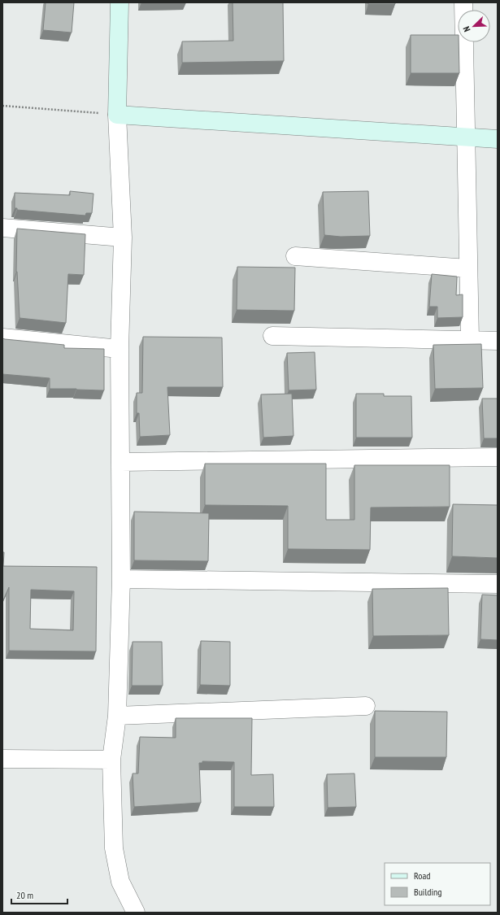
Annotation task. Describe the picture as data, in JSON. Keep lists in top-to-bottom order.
{
  "legend": ["Road", "Building"],
  "scale_bar": "20 m",
  "north": "bottom left"
}
